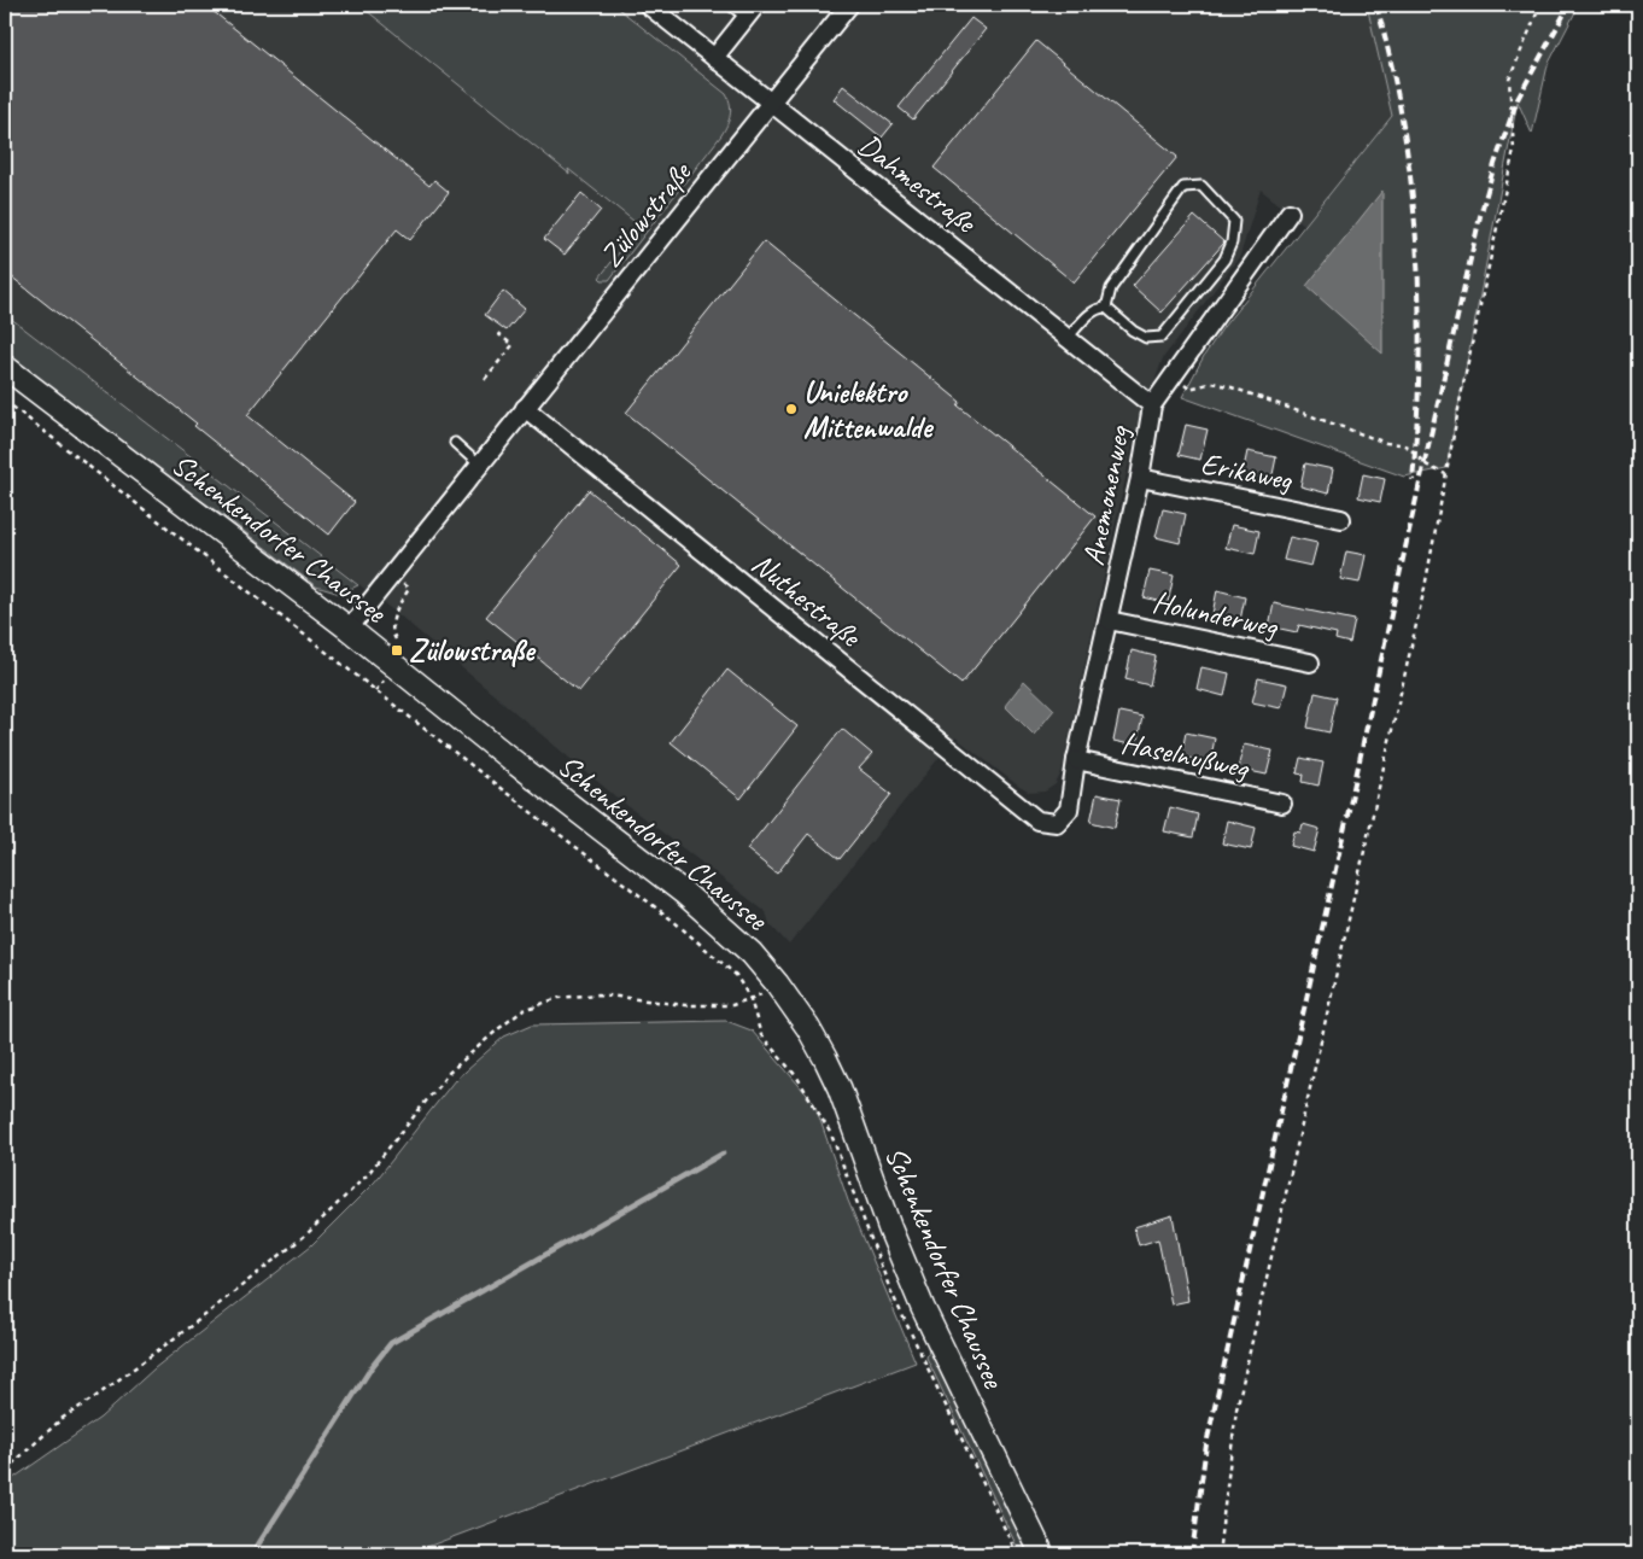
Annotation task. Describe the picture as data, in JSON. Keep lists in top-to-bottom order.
{
  "streets": {
    "main road": ["Schenkendorfer Chaussee"],
    "street": [
      "Dahmestraße",
      "Zülowstraße",
      "Erikaweg",
      "Anemonenweg",
      "Nuthestraße",
      "Holunderweg",
      "Haselnußweg"
    ]
  },
  "crossings": [
    ["Dahmestraße", "Zülowstraße"],
    ["Dahmestraße", "Anemonenweg"],
    ["Zülowstraße", "Schenkendorfer Chaussee"],
    ["Zülowstraße", "Nuthestraße"],
    ["Erikaweg", "Anemonenweg"],
    ["Anemonenweg", "Nuthestraße"],
    ["Anemonenweg", "Holunderweg"],
    ["Anemonenweg", "Haselnußweg"]
  ],
  "places": {
    "other": ["Unielektro Mittenwalde"],
    "transit": ["Zülowstraße"]
  }
}
